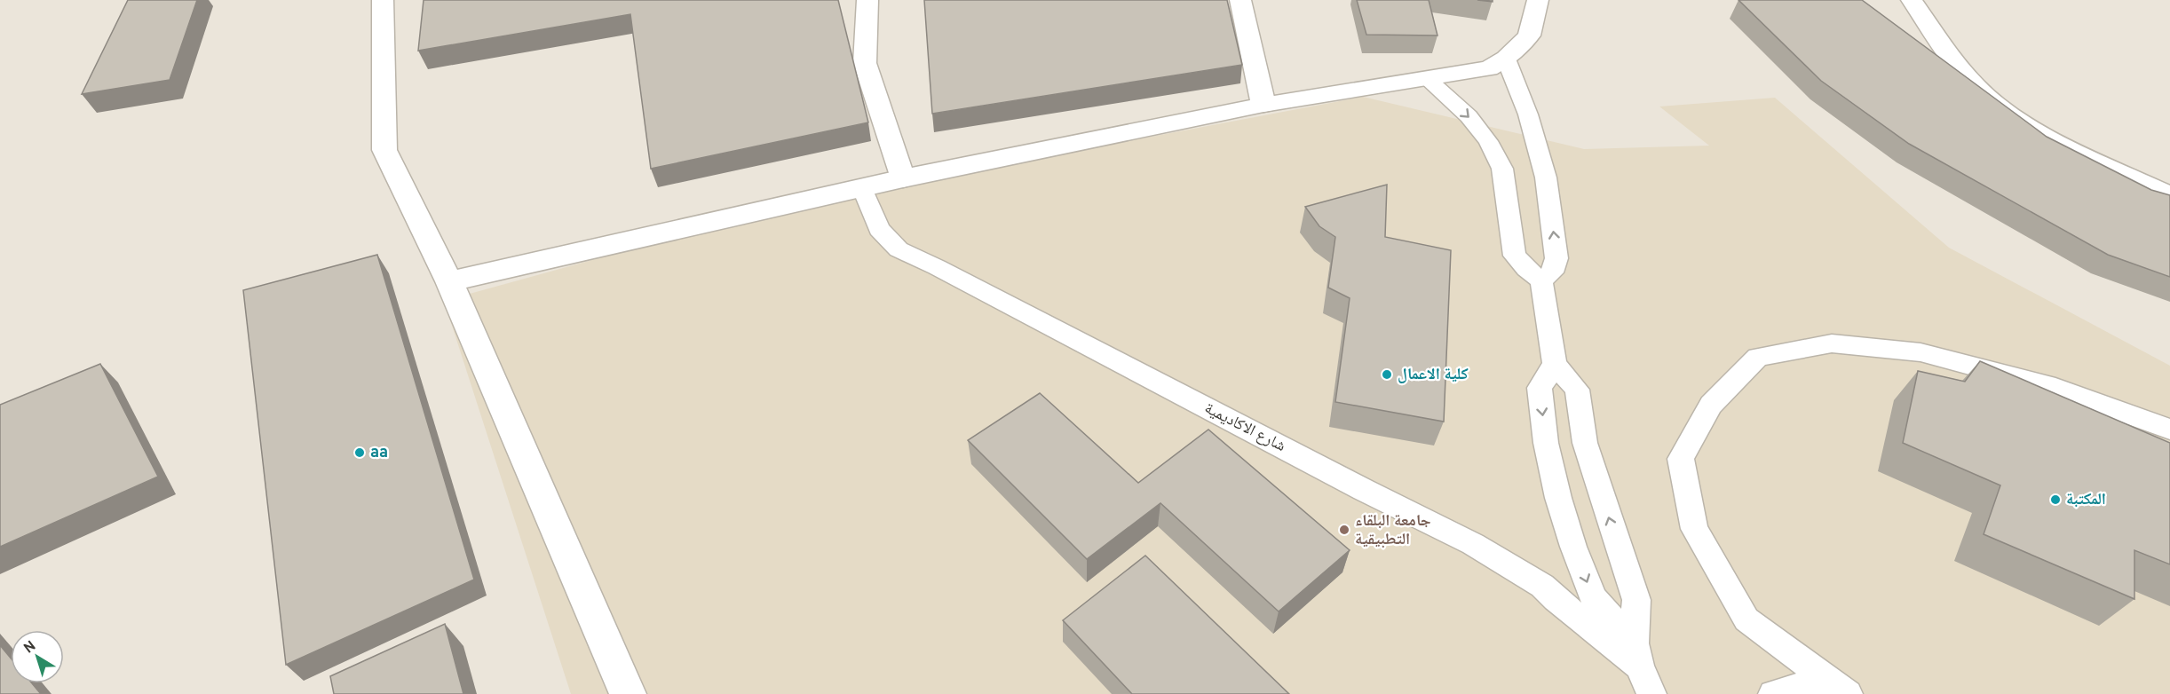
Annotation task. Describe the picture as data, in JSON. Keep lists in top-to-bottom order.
{
  "streets": {
    "lane": ["شارع الاكاديمية"]
  },
  "places": [
    "كلية الاعمال",
    "aa",
    "المكتبة",
    "جامعة البلقاء التطبيقية"
  ],
  "north": "top left"
}
